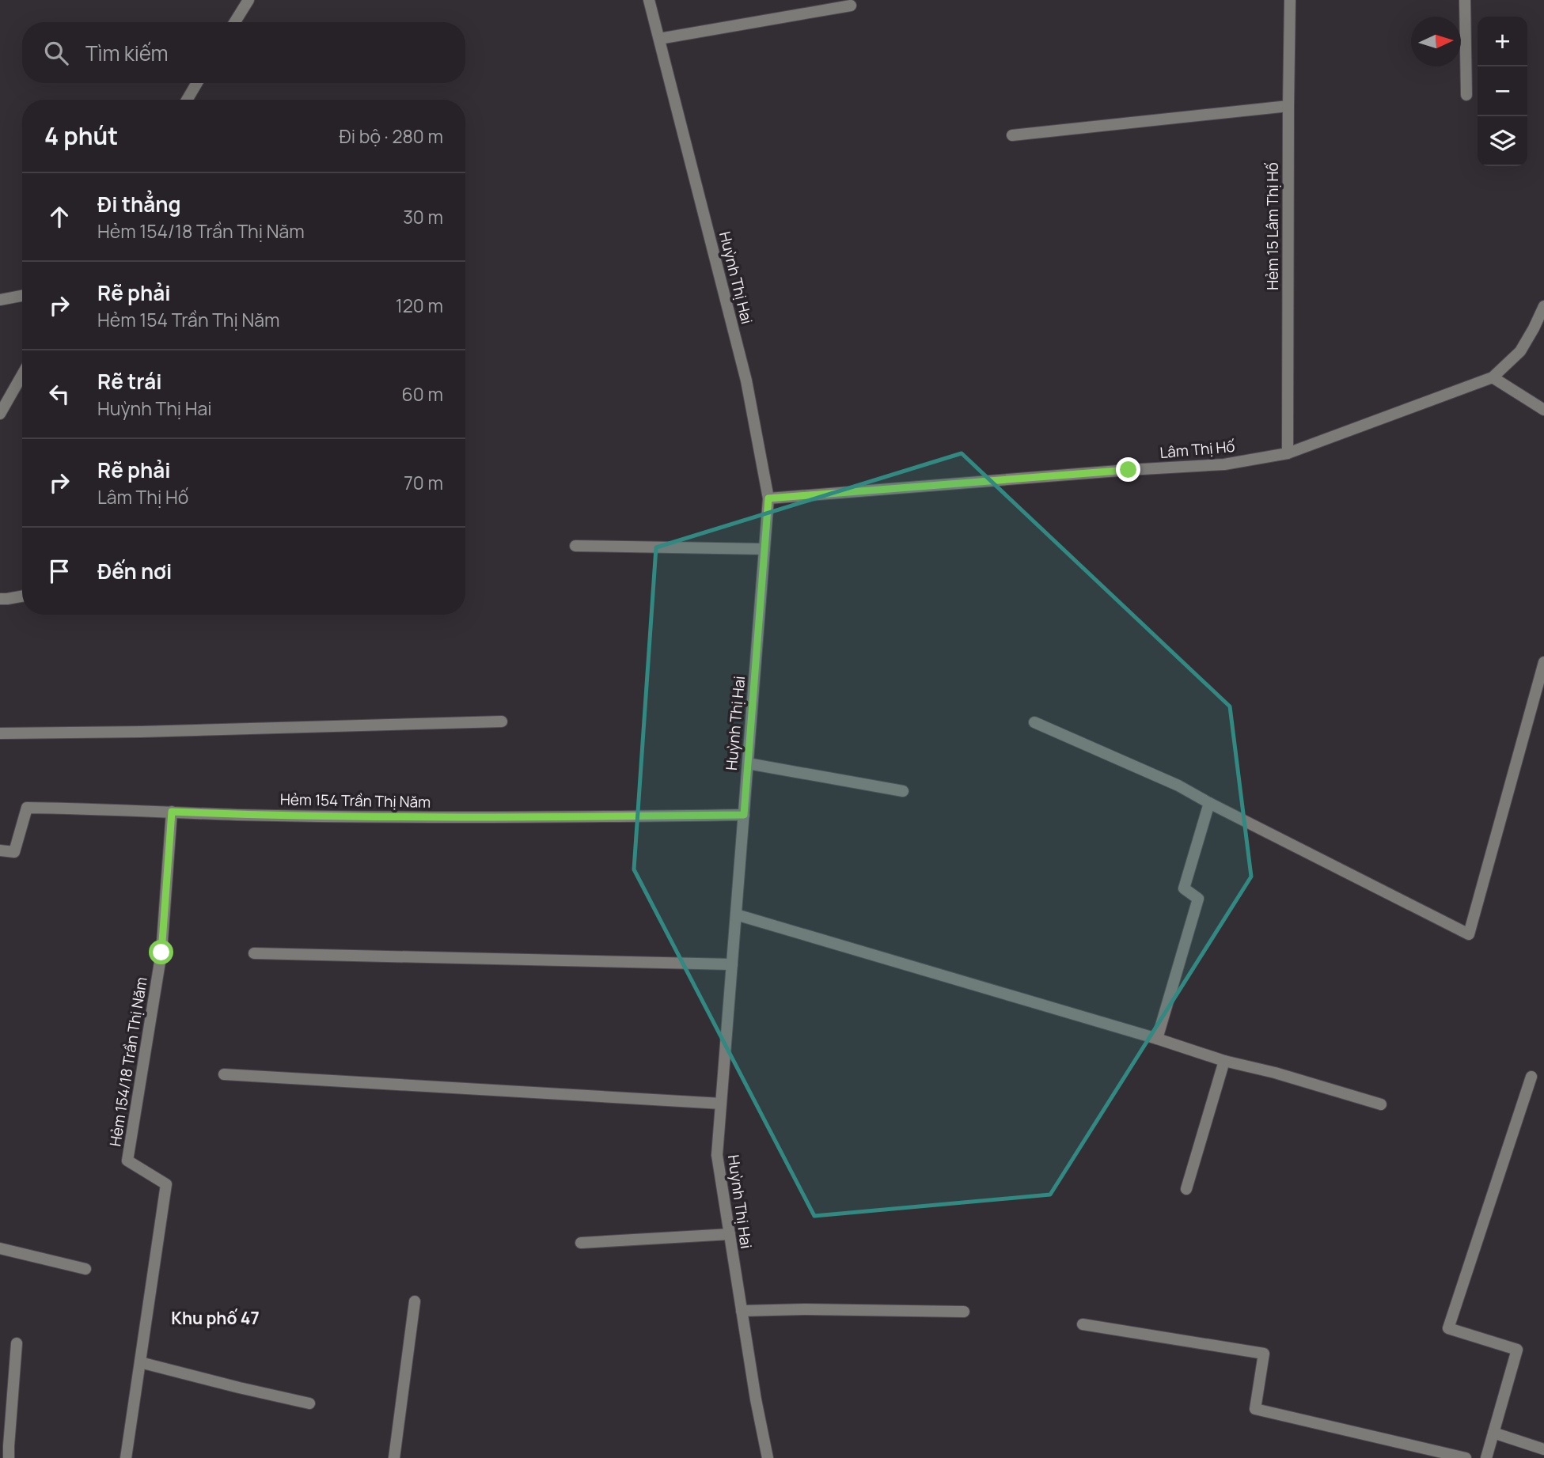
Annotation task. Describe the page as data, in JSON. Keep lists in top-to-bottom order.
{
  "streets": {
    "street": [
      "Hẻm 15 Lâm Thị Hố",
      "Huỳnh Thị Hai",
      "Lâm Thị Hố",
      "Hẻm 154 Trần Thị Năm",
      "Hẻm 154/18 Trần Thị Năm"
    ]
  },
  "crossings": [
    ["Hẻm 15 Lâm Thị Hố", "Lâm Thị Hố"],
    ["Huỳnh Thị Hai", "Lâm Thị Hố"],
    ["Huỳnh Thị Hai", "Hẻm 154 Trần Thị Năm"],
    ["Hẻm 154 Trần Thị Năm", "Hẻm 154/18 Trần Thị Năm"]
  ],
  "districts": ["Khu phố 47"],
  "north": "right",
  "page": {
    "map_buttons": ["+", "−"],
    "search": "Tìm kiếm",
    "heading": ["4 phút", "Đi bộ · 280 m"],
    "list": [
      ["Đi thẳng", "Hẻm 154/18 Trần Thị Năm", "30 m"],
      ["Rẽ phải", "Hẻm 154 Trần Thị Năm", "120 m"],
      ["Rẽ trái", "Huỳnh Thị Hai", "60 m"],
      ["Rẽ phải", "Lâm Thị Hố", "70 m"],
      "Đến nơi"
    ]
  }
}
